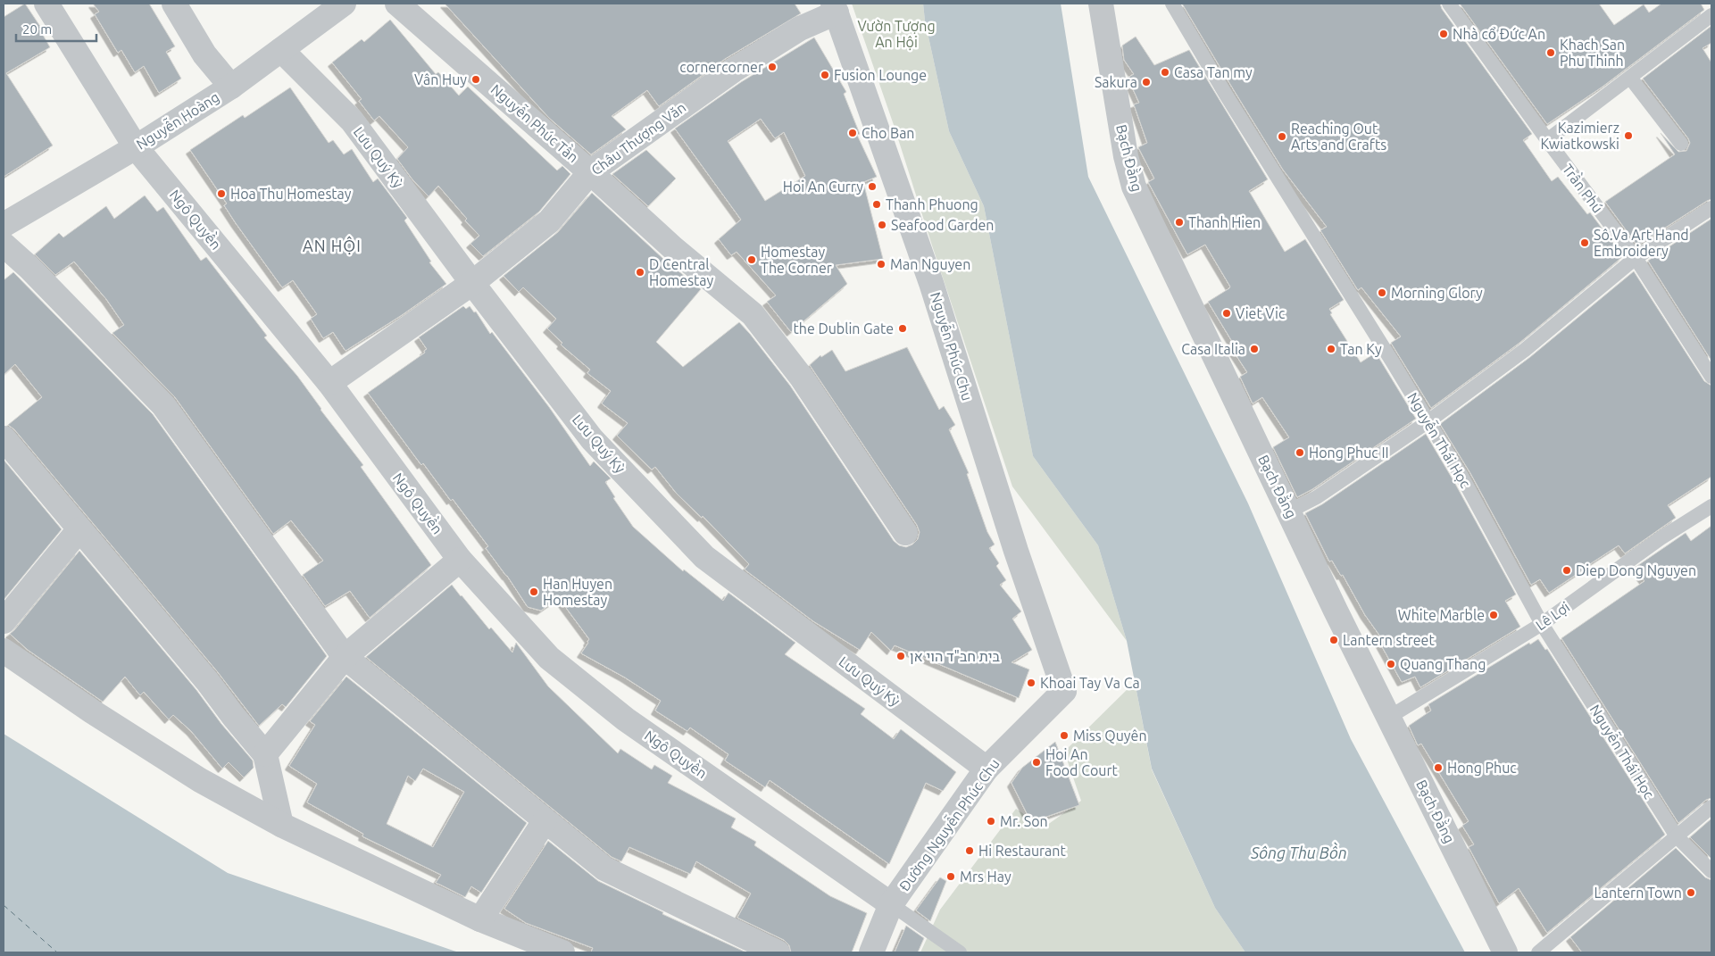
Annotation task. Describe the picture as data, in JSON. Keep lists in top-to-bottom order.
{
  "streets": {
    "street": [
      "Nguyễn Hoàng",
      "Nguyễn Phúc Tần",
      "Châu Thượng Văn",
      "Lưu Quý Kỳ",
      "Bạch Đằng",
      "Ngô Quyền",
      "Nguyễn Phúc Chu",
      "Đường Nguyễn Phúc Chu"
    ],
    "lane": ["Trần Phú", "Nguyễn Thái Học", "Lê Lợi"]
  },
  "crossings": [
    ["Nguyễn Hoàng", "Lưu Quý Kỳ"],
    ["Nguyễn Hoàng", "Ngô Quyền"],
    ["Nguyễn Phúc Tần", "Châu Thượng Văn"],
    ["Châu Thượng Văn", "Lưu Quý Kỳ"],
    ["Châu Thượng Văn", "Ngô Quyền"],
    ["Châu Thượng Văn", "Nguyễn Phúc Chu"],
    ["Lưu Quý Kỳ", "Đường Nguyễn Phúc Chu"],
    ["Bạch Đằng", "Lê Lợi"],
    ["Ngô Quyền", "Đường Nguyễn Phúc Chu"],
    ["Nguyễn Phúc Chu", "Đường Nguyễn Phúc Chu"],
    ["Nguyễn Thái Học", "Lê Lợi"]
  ],
  "districts": ["AN HỘI"],
  "water": ["Sông Thu Bồn"],
  "parks": ["Vườn Tượng An Hội"],
  "places": [
    "Nhà cổ Đức An",
    "Khach San Phu Thinh",
    "cornercorner",
    "Casa Tan my",
    "Fusion Lounge",
    "Vân Huy",
    "Sakura",
    "Cho Ban",
    "Kazimierz Kwiatkowski",
    "Reaching Out Arts and Crafts",
    "Hoi An Curry",
    "Hoa Thu Homestay",
    "Thanh Phuong",
    "Thanh Hien",
    "Seafood Garden",
    "Sô.Va Art Hand Embroidery",
    "Homestay The Corner",
    "Man Nguyen",
    "D Central Homestay",
    "Morning Glory",
    "Viet Vic",
    "the Dublin Gate",
    "Casa Italia",
    "Tan Ky",
    "Hong Phuc II",
    "Diep Dong Nguyen",
    "Han Huyen Homestay",
    "White Marble",
    "Lantern street",
    "בית חב\"ד הוי אן",
    "Quang Thang",
    "Khoai Tay Va Ca",
    "Miss Quyên",
    "Hoi An Food Court",
    "Hong Phuc",
    "Mr. Son",
    "Hi Restaurant",
    "Mrs Hay",
    "Lantern Town"
  ],
  "scale_bar": "20 m"
}
